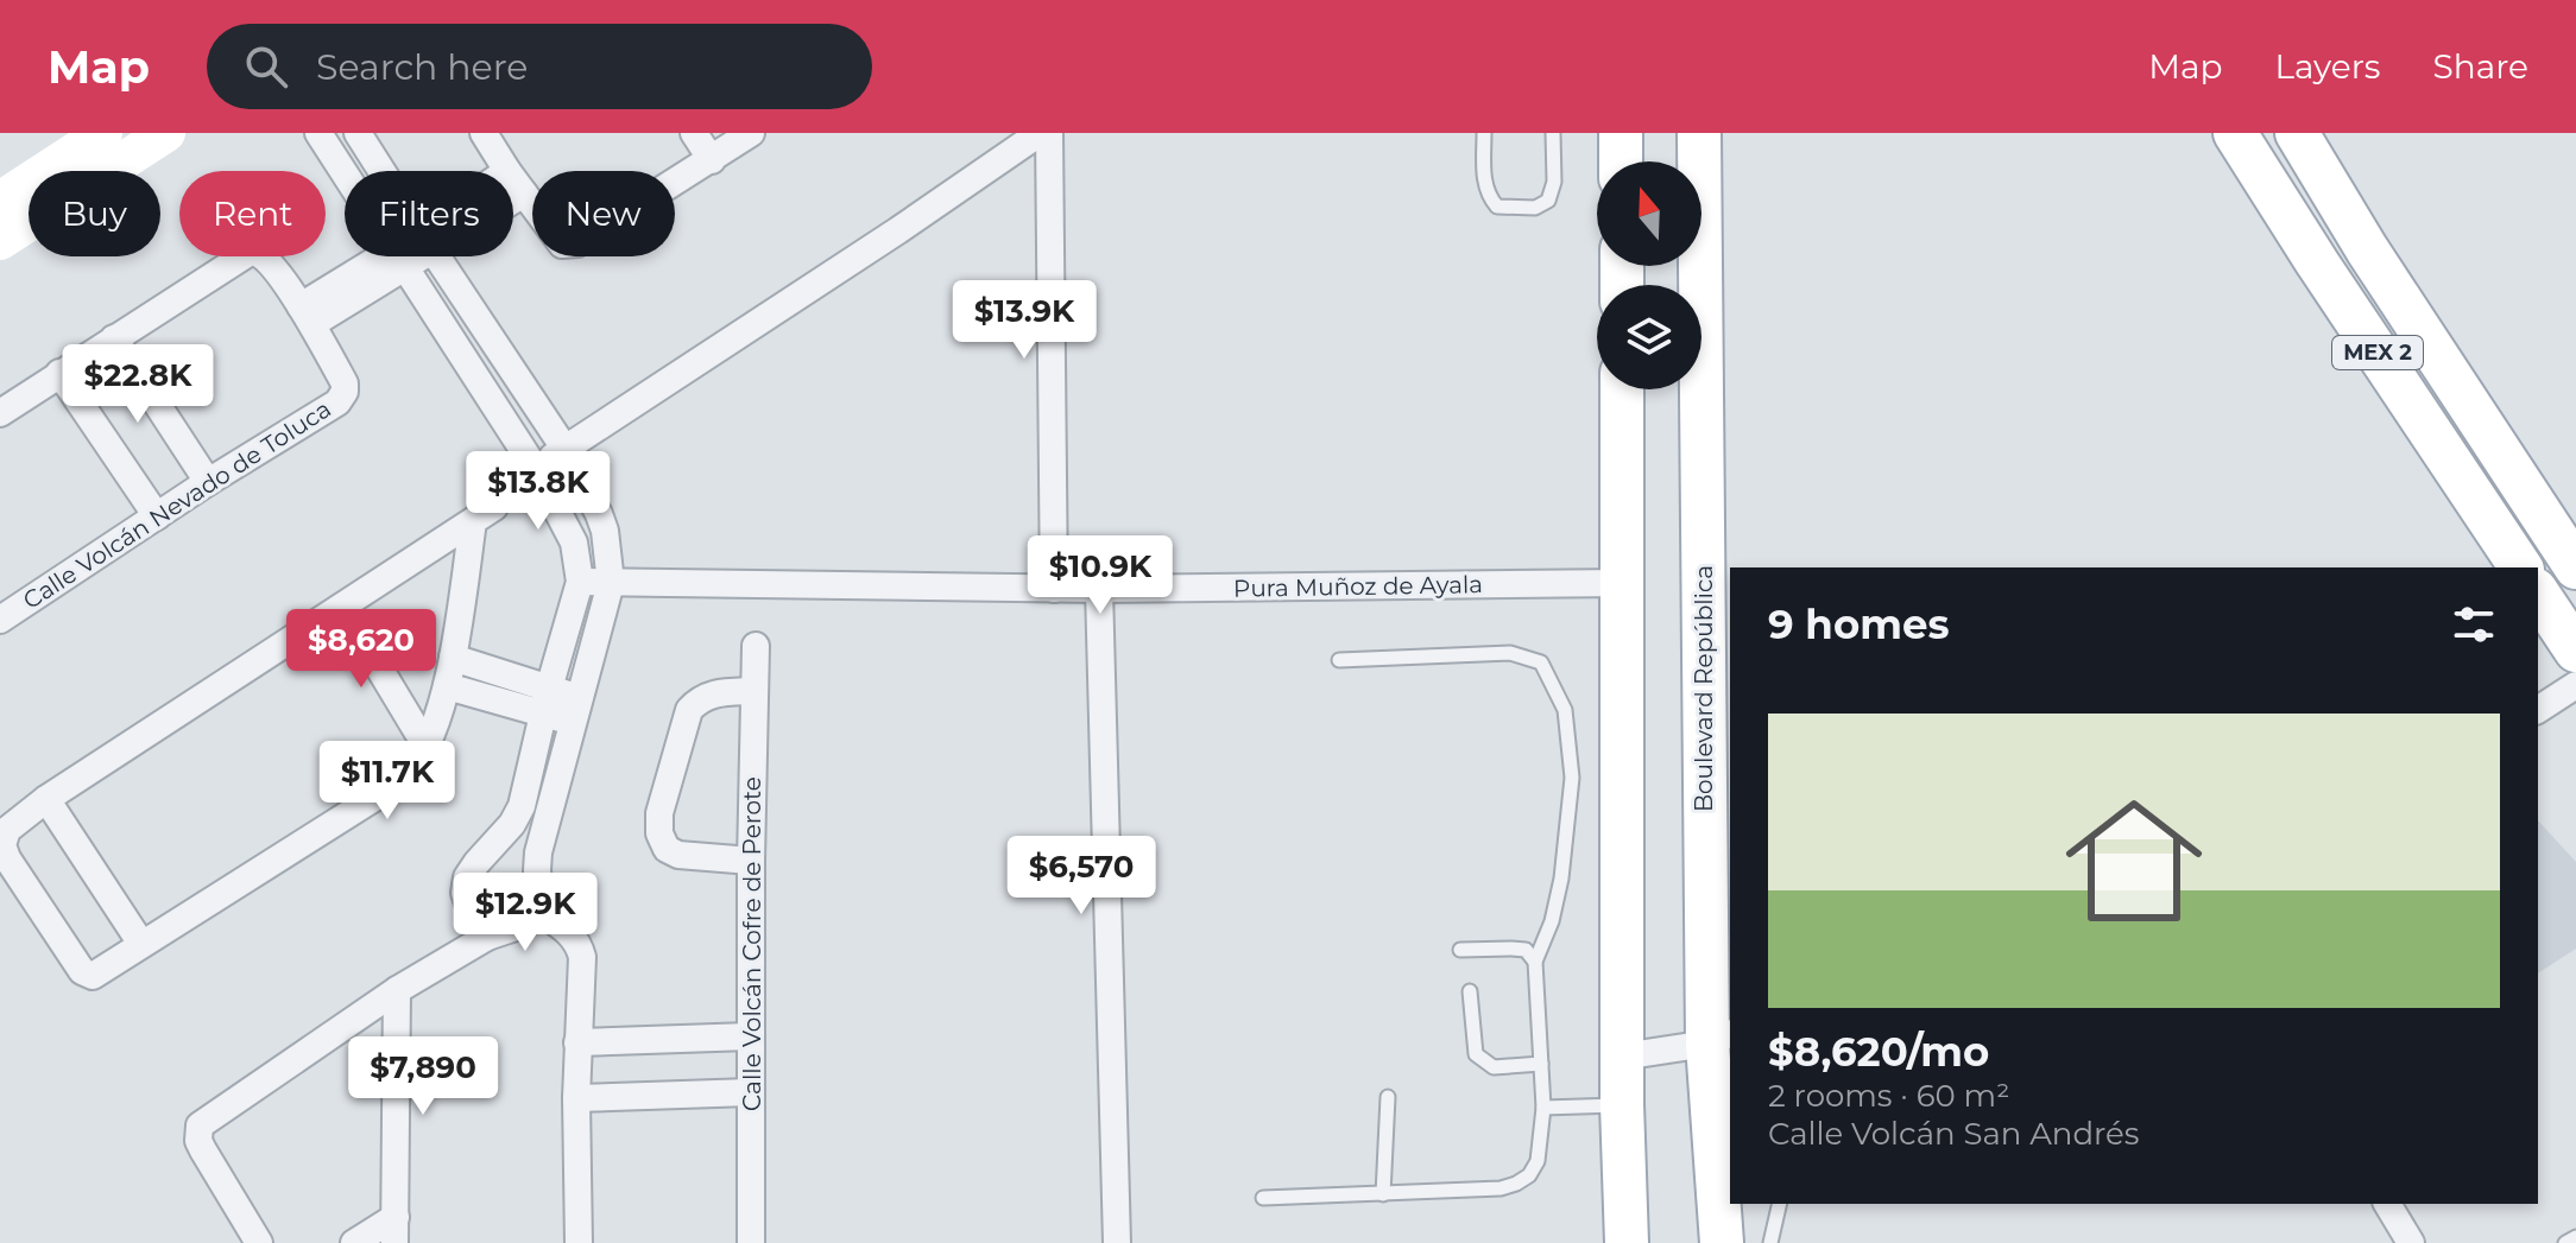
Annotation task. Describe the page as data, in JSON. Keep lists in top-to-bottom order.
{
  "streets": {
    "main road": ["MEX 2", "Boulevard República"],
    "street": ["Calle Volcán Nevado de Toluca", "Pura Muñoz de Ayala", "Calle Volcán Cofre de Perote"]
  },
  "north": "top",
  "page": {
    "header": "Map",
    "search": "Search here",
    "nav": ["Map", "Layers", "Share"],
    "chip": [
      "Buy",
      "Rent",
      "Filters",
      "New"
    ],
    "price": [
      "$13.9K",
      "$22.8K",
      "$13.8K",
      "$10.9K",
      "$8,620",
      "$11.7K",
      "$6,570",
      "$12.9K",
      "$7,890"
    ],
    "heading": "9 homes",
    "list": [
      {
        "name": "$8,620/mo",
        "note": "2 rooms · 60 m² · Calle Volcán San Andrés"
      }
    ]
  }
}
